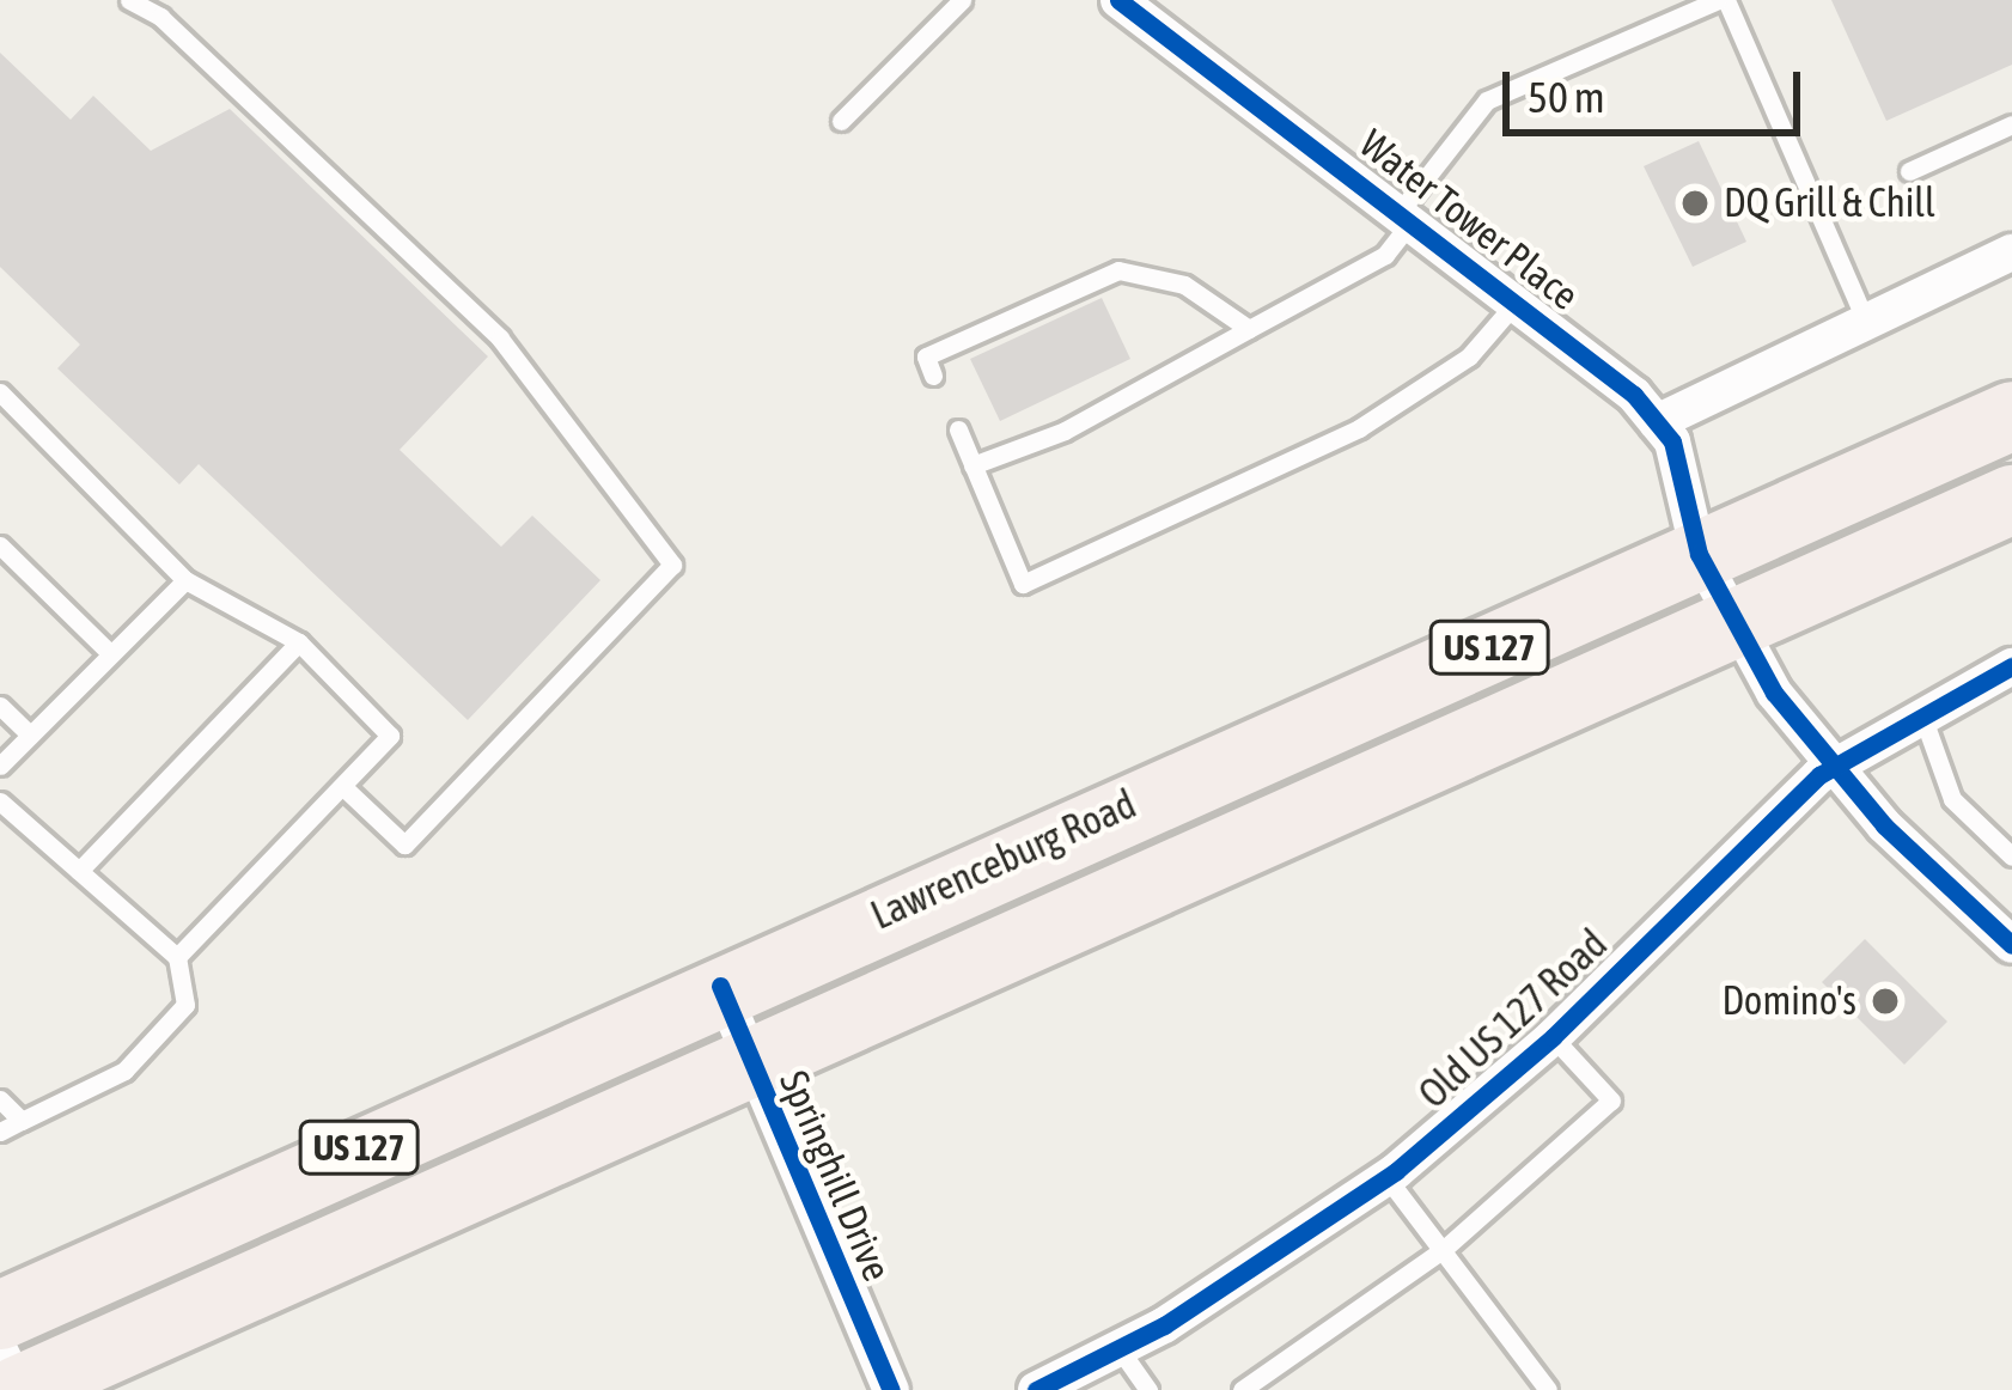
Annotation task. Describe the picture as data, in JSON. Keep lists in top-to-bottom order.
{
  "streets": {
    "highway": ["US 127", "Lawrenceburg Road"],
    "street": ["Water Tower Place", "Old US 127 Road", "Springhill Drive"]
  },
  "crossings": [
    ["Water Tower Place", "Lawrenceburg Road"],
    ["Water Tower Place", "Old US 127 Road"],
    ["Lawrenceburg Road", "Springhill Drive"]
  ],
  "places": ["DQ Grill & Chill", "Domino's"],
  "scale_bar": "50 m"
}
